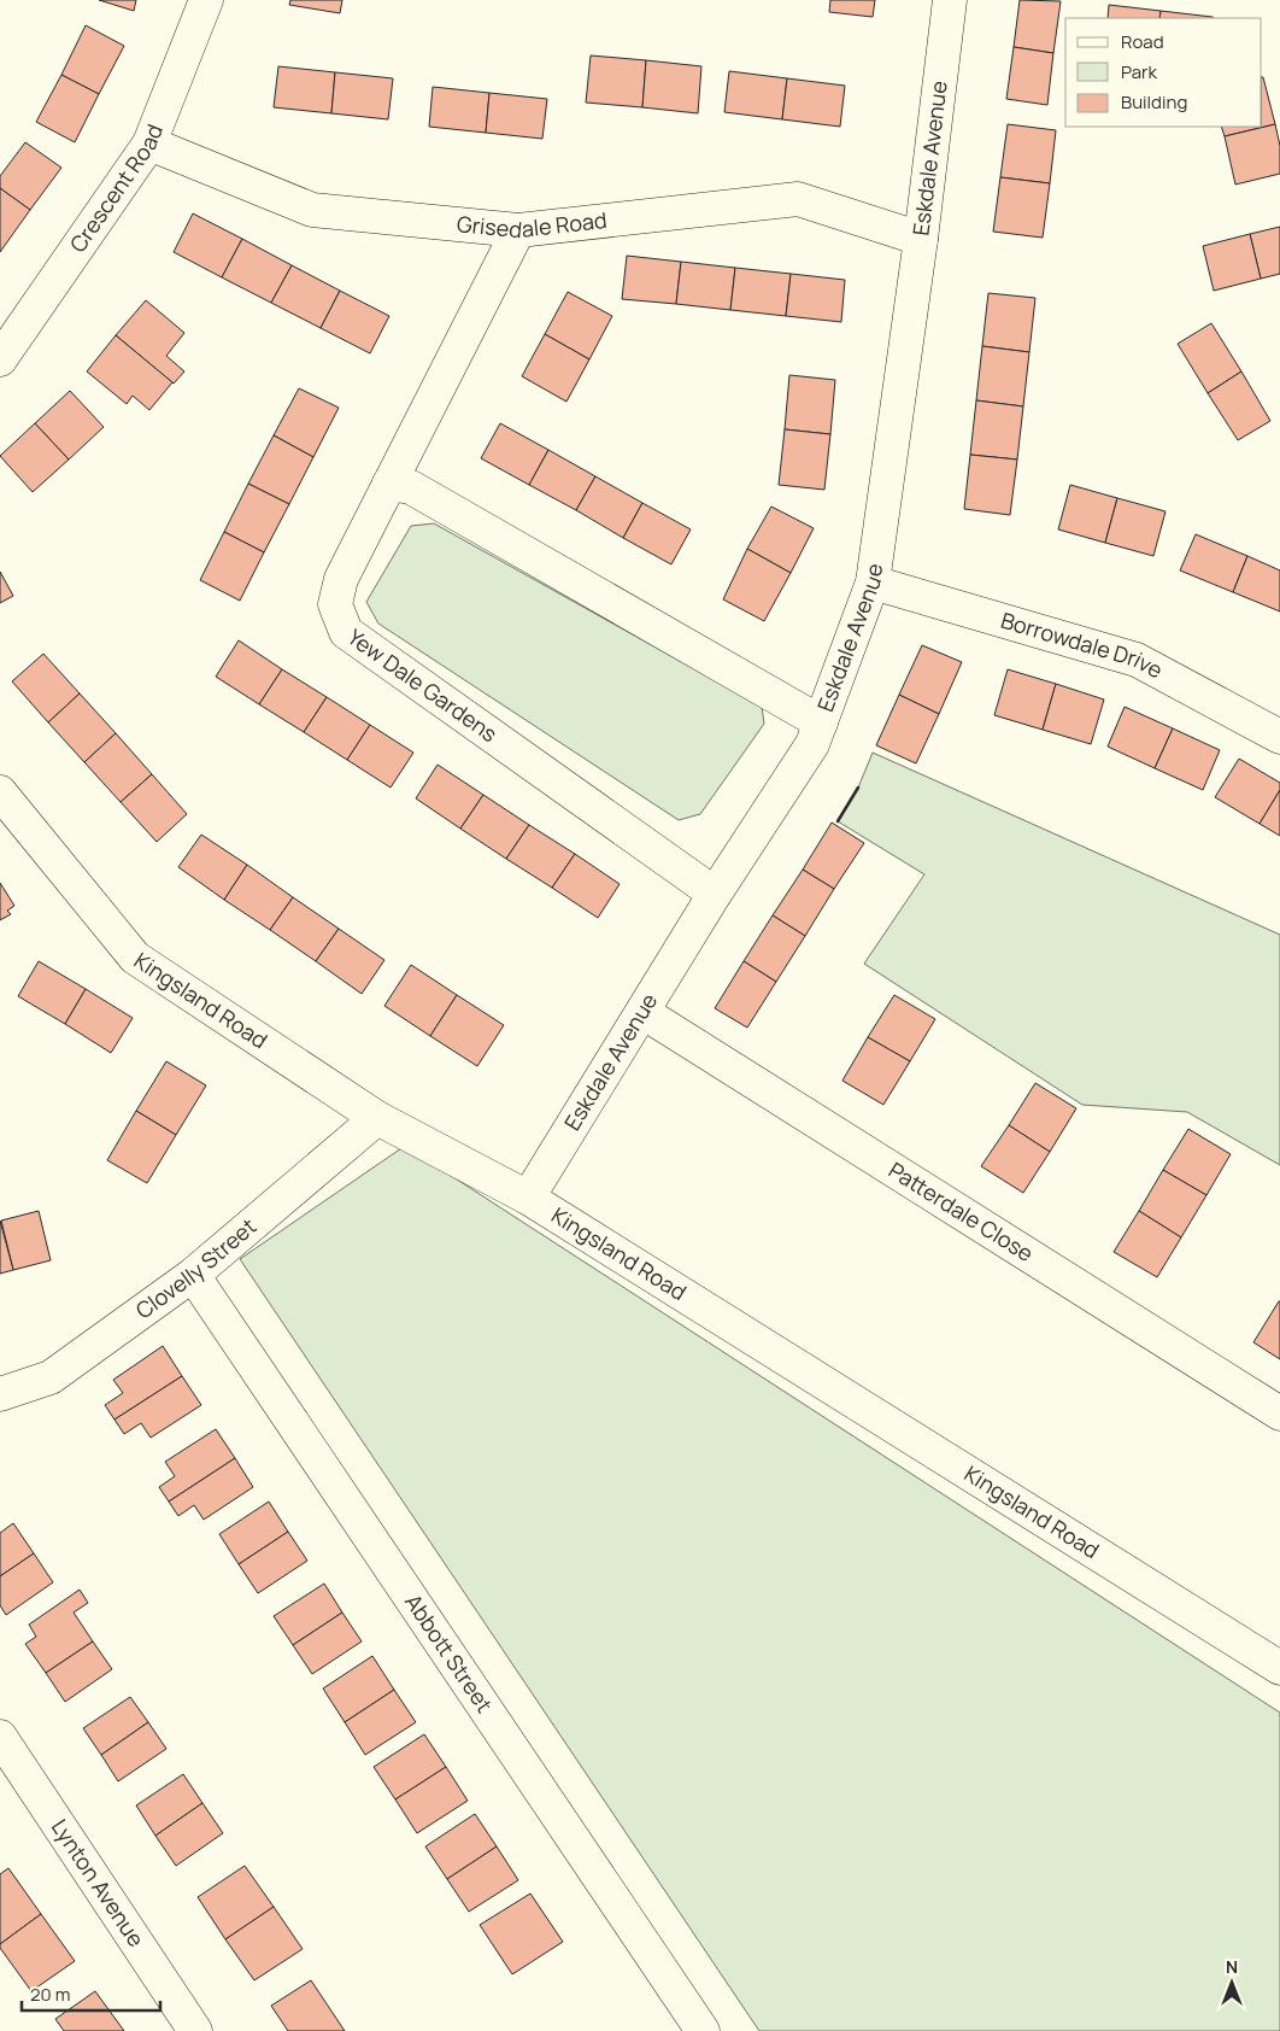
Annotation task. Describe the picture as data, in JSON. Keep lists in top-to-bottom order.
{
  "streets": {
    "street": [
      "Eskdale Avenue",
      "Crescent Road",
      "Grisedale Road",
      "Borrowdale Drive",
      "Yew Dale Gardens",
      "Kingsland Road",
      "Patterdale Close",
      "Clovelly Street",
      "Abbott Street",
      "Lynton Avenue"
    ]
  },
  "crossings": [
    ["Eskdale Avenue", "Grisedale Road"],
    ["Eskdale Avenue", "Borrowdale Drive"],
    ["Eskdale Avenue", "Yew Dale Gardens"],
    ["Eskdale Avenue", "Kingsland Road"],
    ["Eskdale Avenue", "Patterdale Close"],
    ["Crescent Road", "Grisedale Road"],
    ["Grisedale Road", "Yew Dale Gardens"],
    ["Kingsland Road", "Clovelly Street"],
    ["Clovelly Street", "Abbott Street"]
  ],
  "legend": ["Road", "Park", "Building"],
  "scale_bar": "20 m",
  "north": "top"
}
